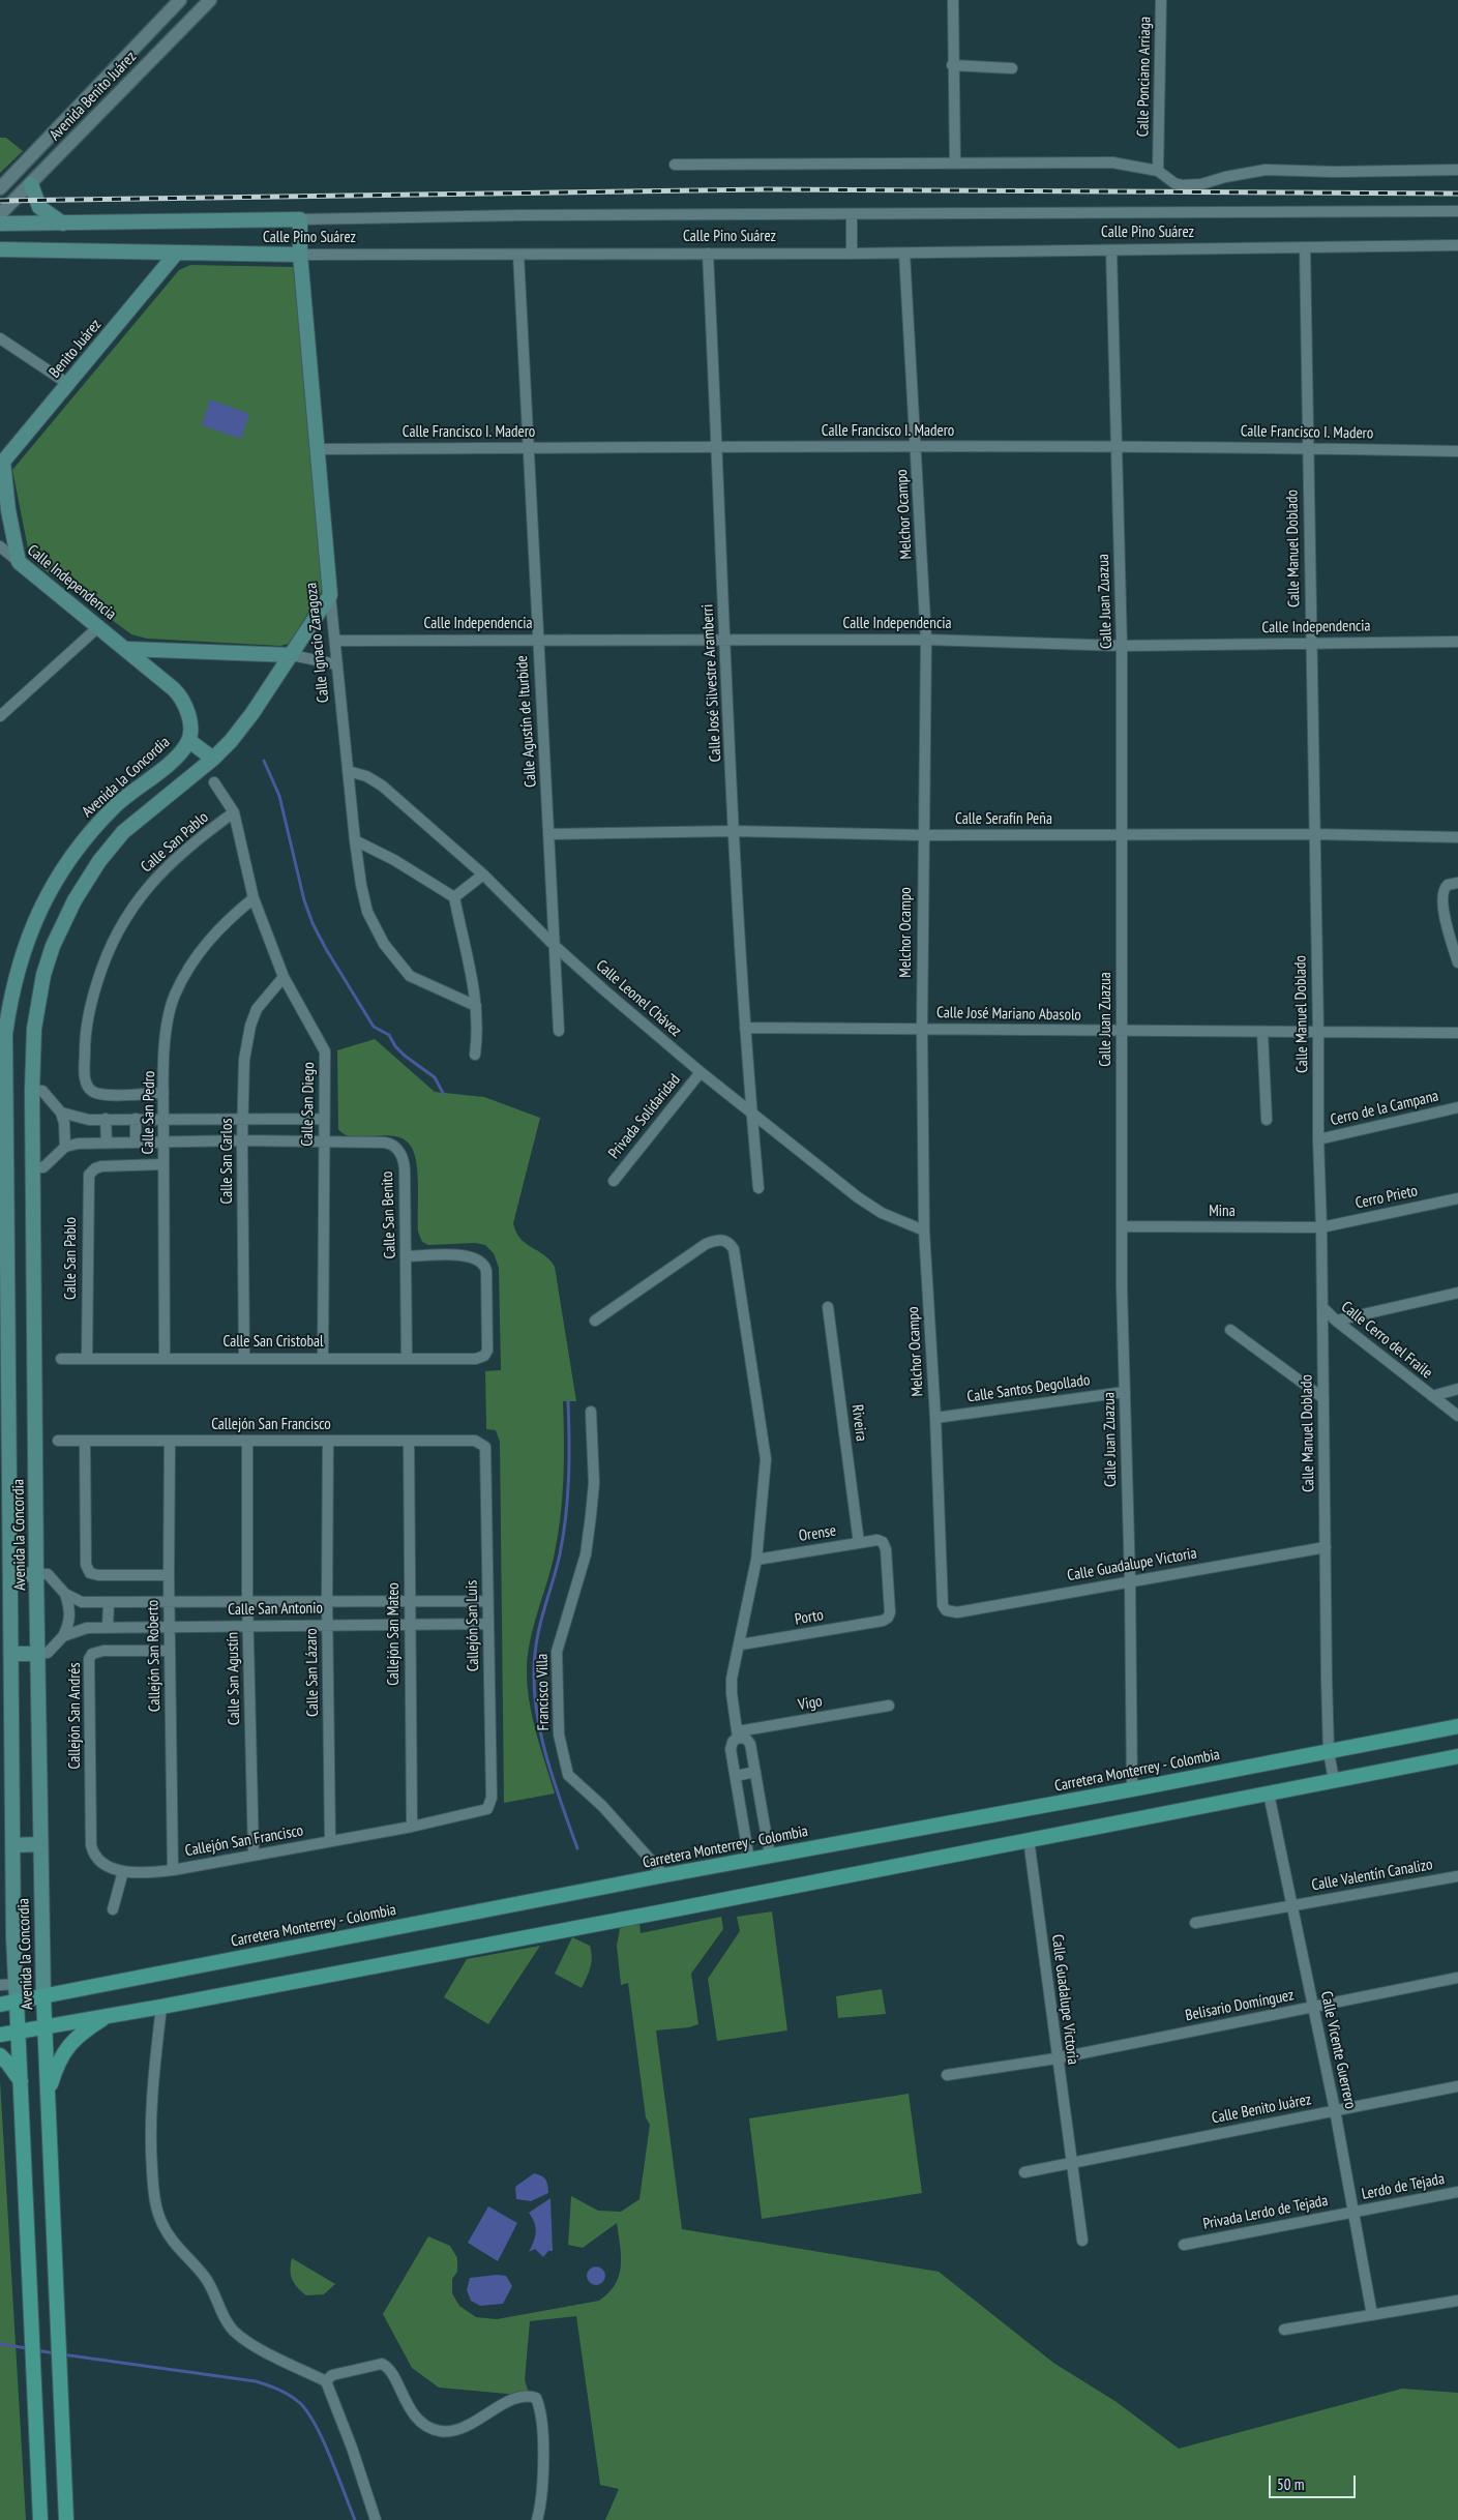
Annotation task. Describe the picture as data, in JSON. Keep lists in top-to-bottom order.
{
  "streets": {
    "main road": [
      "Calle Pino Suárez",
      "Benito Juárez",
      "Calle Independencia",
      "Calle Ignacio Zaragoza",
      "Avenida la Concordia",
      "Carretera Monterrey - Colombia"
    ],
    "street": [
      "Calle Ponciano Arriaga",
      "Avenida Benito Juárez",
      "Calle Francisco I. Madero",
      "Melchor Ocampo",
      "Calle Manuel Doblado",
      "Calle Juan Zuazua",
      "Calle José Silvestre Aramberri",
      "Calle Agustín de Iturbide",
      "Calle Serafín Peña",
      "Calle San Pablo",
      "Calle Leonel Chávez",
      "Calle José Mariano Abasolo",
      "Calle San Diego",
      "Cerro de la Campana",
      "Calle San Pedro",
      "Privada Solidaridad",
      "Calle San Carlos",
      "Cerro Prieto",
      "Mina",
      "Calle San Benito",
      "Calle Cerro del Fraile",
      "Calle San Cristobal",
      "Calle Santos Degollado",
      "Riveira",
      "Callejón San Francisco",
      "Orense",
      "Calle Guadalupe Victoria",
      "Calle San Antonio",
      "Porto",
      "Callejón San Luis",
      "Callejón San Mateo",
      "Callejón San Roberto",
      "Calle San Lázaro",
      "Calle San Agustín",
      "Francisco Villa",
      "Vigo",
      "Callejón San Andrés",
      "Calle Valentín Canalizo",
      "Belisario Domínguez",
      "Calle Vicente Guerrero",
      "Calle Benito Juárez",
      "Lerdo de Tejada",
      "Privada Lerdo de Tejada"
    ]
  },
  "crossings": [
    ["Calle Pino Suárez", "Benito Juárez"],
    ["Calle Pino Suárez", "Melchor Ocampo"],
    ["Calle Pino Suárez", "Calle Manuel Doblado"],
    ["Calle Pino Suárez", "Calle Juan Zuazua"],
    ["Calle Pino Suárez", "Calle Ignacio Zaragoza"],
    ["Calle Pino Suárez", "Calle José Silvestre Aramberri"],
    ["Calle Pino Suárez", "Calle Agustín de Iturbide"],
    ["Calle Francisco I. Madero", "Melchor Ocampo"],
    ["Calle Francisco I. Madero", "Calle Manuel Doblado"],
    ["Calle Francisco I. Madero", "Calle Juan Zuazua"],
    ["Calle Francisco I. Madero", "Calle Ignacio Zaragoza"],
    ["Calle Francisco I. Madero", "Calle José Silvestre Aramberri"],
    ["Calle Francisco I. Madero", "Calle Agustín de Iturbide"],
    ["Melchor Ocampo", "Calle Independencia"],
    ["Melchor Ocampo", "Calle Serafín Peña"],
    ["Melchor Ocampo", "Calle Leonel Chávez"],
    ["Melchor Ocampo", "Calle José Mariano Abasolo"],
    ["Melchor Ocampo", "Calle Santos Degollado"],
    ["Melchor Ocampo", "Calle Guadalupe Victoria"],
    ["Calle Manuel Doblado", "Calle Independencia"],
    ["Calle Manuel Doblado", "Calle Serafín Peña"],
    ["Calle Manuel Doblado", "Calle José Mariano Abasolo"],
    ["Calle Manuel Doblado", "Cerro de la Campana"],
    ["Calle Manuel Doblado", "Cerro Prieto"],
    ["Calle Manuel Doblado", "Mina"],
    ["Calle Manuel Doblado", "Calle Cerro del Fraile"],
    ["Calle Manuel Doblado", "Calle Guadalupe Victoria"],
    ["Calle Manuel Doblado", "Carretera Monterrey - Colombia"],
    ["Calle Independencia", "Calle Juan Zuazua"],
    ["Calle Independencia", "Calle Ignacio Zaragoza"],
    ["Calle Independencia", "Calle José Silvestre Aramberri"],
    ["Calle Independencia", "Calle Agustín de Iturbide"],
    ["Calle Independencia", "Avenida la Concordia"],
    ["Calle Juan Zuazua", "Calle Serafín Peña"],
    ["Calle Juan Zuazua", "Calle José Mariano Abasolo"],
    ["Calle Juan Zuazua", "Mina"],
    ["Calle Juan Zuazua", "Calle Santos Degollado"],
    ["Calle Juan Zuazua", "Calle Guadalupe Victoria"],
    ["Calle Juan Zuazua", "Carretera Monterrey - Colombia"],
    ["Calle Ignacio Zaragoza", "Avenida la Concordia"],
    ["Calle Ignacio Zaragoza", "Calle Leonel Chávez"],
    ["Calle José Silvestre Aramberri", "Calle Serafín Peña"],
    ["Calle José Silvestre Aramberri", "Calle Leonel Chávez"],
    ["Calle José Silvestre Aramberri", "Calle José Mariano Abasolo"],
    ["Calle Agustín de Iturbide", "Calle Serafín Peña"],
    ["Calle Agustín de Iturbide", "Calle Leonel Chávez"],
    ["Avenida la Concordia", "Calle San Antonio"],
    ["Avenida la Concordia", "Carretera Monterrey - Colombia"],
    ["Calle San Pablo", "Calle San Diego"],
    ["Calle San Pablo", "Calle San Pedro"],
    ["Calle San Pablo", "Calle San Cristobal"],
    ["Calle Leonel Chávez", "Privada Solidaridad"],
    ["Calle San Diego", "Calle San Pedro"],
    ["Calle San Diego", "Calle San Carlos"],
    ["Calle San Diego", "Calle San Benito"],
    ["Calle San Diego", "Calle San Cristobal"],
    ["Calle San Pedro", "Calle San Benito"],
    ["Calle San Pedro", "Calle San Cristobal"],
    ["Calle San Carlos", "Calle San Benito"],
    ["Calle San Carlos", "Calle San Cristobal"],
    ["Cerro Prieto", "Mina"],
    ["Calle San Benito", "Calle San Cristobal"],
    ["Riveira", "Orense"],
    ["Callejón San Francisco", "Callejón San Luis"],
    ["Callejón San Francisco", "Callejón San Mateo"],
    ["Callejón San Francisco", "Callejón San Roberto"],
    ["Callejón San Francisco", "Calle San Lázaro"],
    ["Callejón San Francisco", "Calle San Agustín"],
    ["Callejón San Francisco", "Callejón San Andrés"],
    ["Orense", "Porto"],
    ["Calle Guadalupe Victoria", "Belisario Domínguez"],
    ["Calle Guadalupe Victoria", "Calle Benito Juárez"],
    ["Calle San Antonio", "Callejón San Luis"],
    ["Calle San Antonio", "Callejón San Mateo"],
    ["Calle San Antonio", "Callejón San Roberto"],
    ["Calle San Antonio", "Calle San Lázaro"],
    ["Calle San Antonio", "Calle San Agustín"],
    ["Callejón San Roberto", "Callejón San Andrés"],
    ["Francisco Villa", "Carretera Monterrey - Colombia"],
    ["Calle Valentín Canalizo", "Calle Vicente Guerrero"],
    ["Belisario Domínguez", "Calle Vicente Guerrero"],
    ["Calle Vicente Guerrero", "Calle Benito Juárez"],
    ["Calle Vicente Guerrero", "Lerdo de Tejada"],
    ["Calle Vicente Guerrero", "Privada Lerdo de Tejada"],
    ["Lerdo de Tejada", "Privada Lerdo de Tejada"]
  ],
  "scale_bar": "50 m"
}
